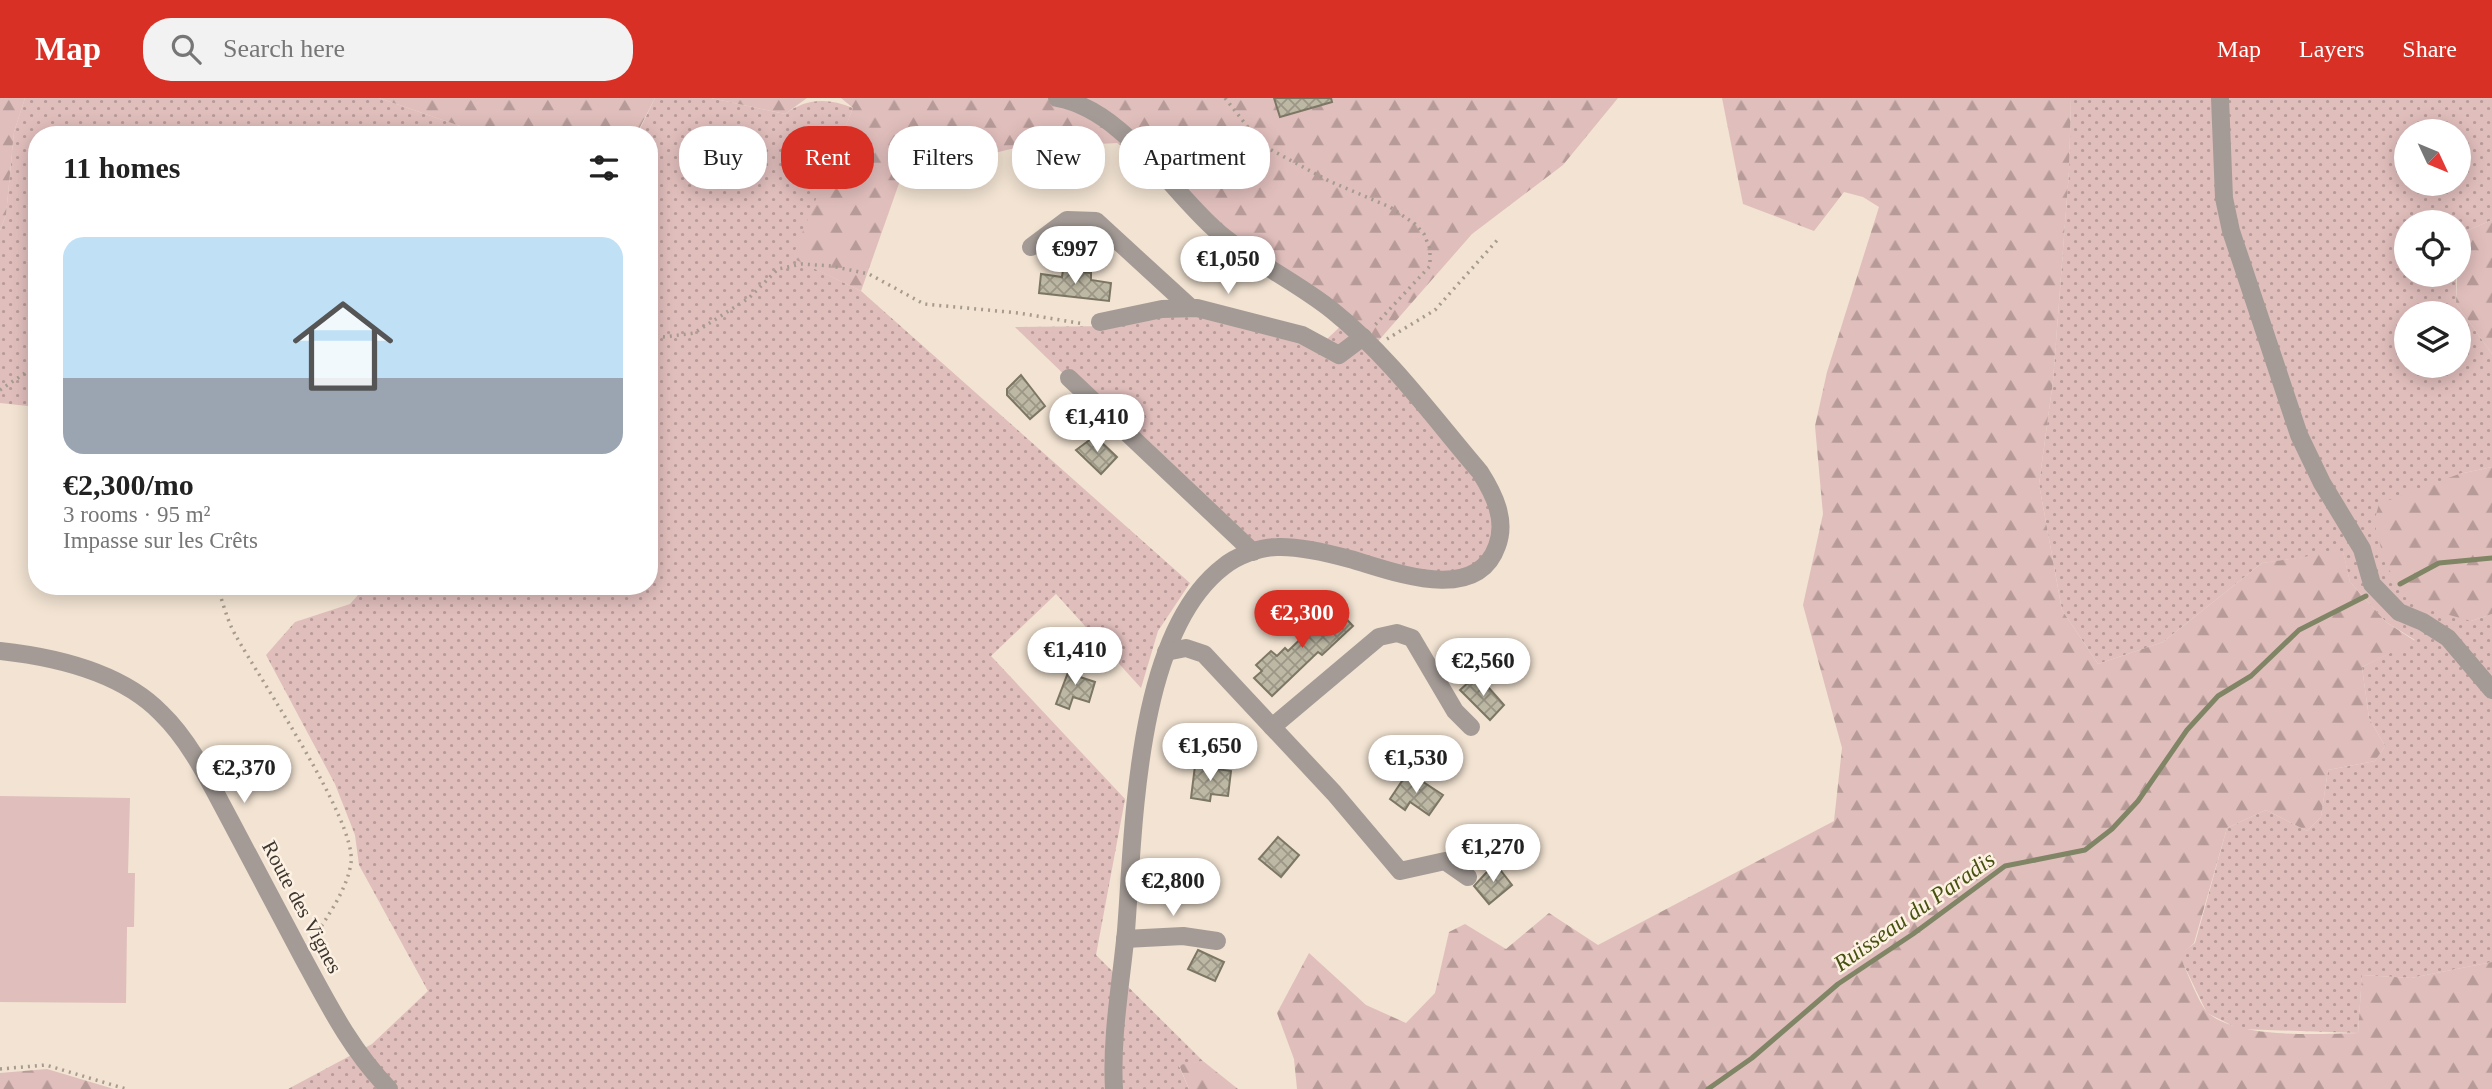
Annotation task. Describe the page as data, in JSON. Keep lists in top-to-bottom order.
{
  "streets": {
    "street": ["Route des Vignes"]
  },
  "water": ["Ruisseau du Paradis"],
  "north": "bottom right",
  "page": {
    "header": "Map",
    "search": "Search here",
    "nav": ["Map", "Layers", "Share"],
    "chip": [
      "Buy",
      "Rent",
      "Filters",
      "New",
      "Apartment"
    ],
    "heading": "11 homes",
    "list": [
      {
        "name": "€2,300/mo",
        "note": "3 rooms · 95 m² · Impasse sur les Crêts"
      }
    ],
    "price": [
      "€997",
      "€1,050",
      "€1,410",
      "€2,300",
      "€1,410",
      "€2,560",
      "€1,650",
      "€1,530",
      "€2,370",
      "€1,270",
      "€2,800"
    ]
  }
}
